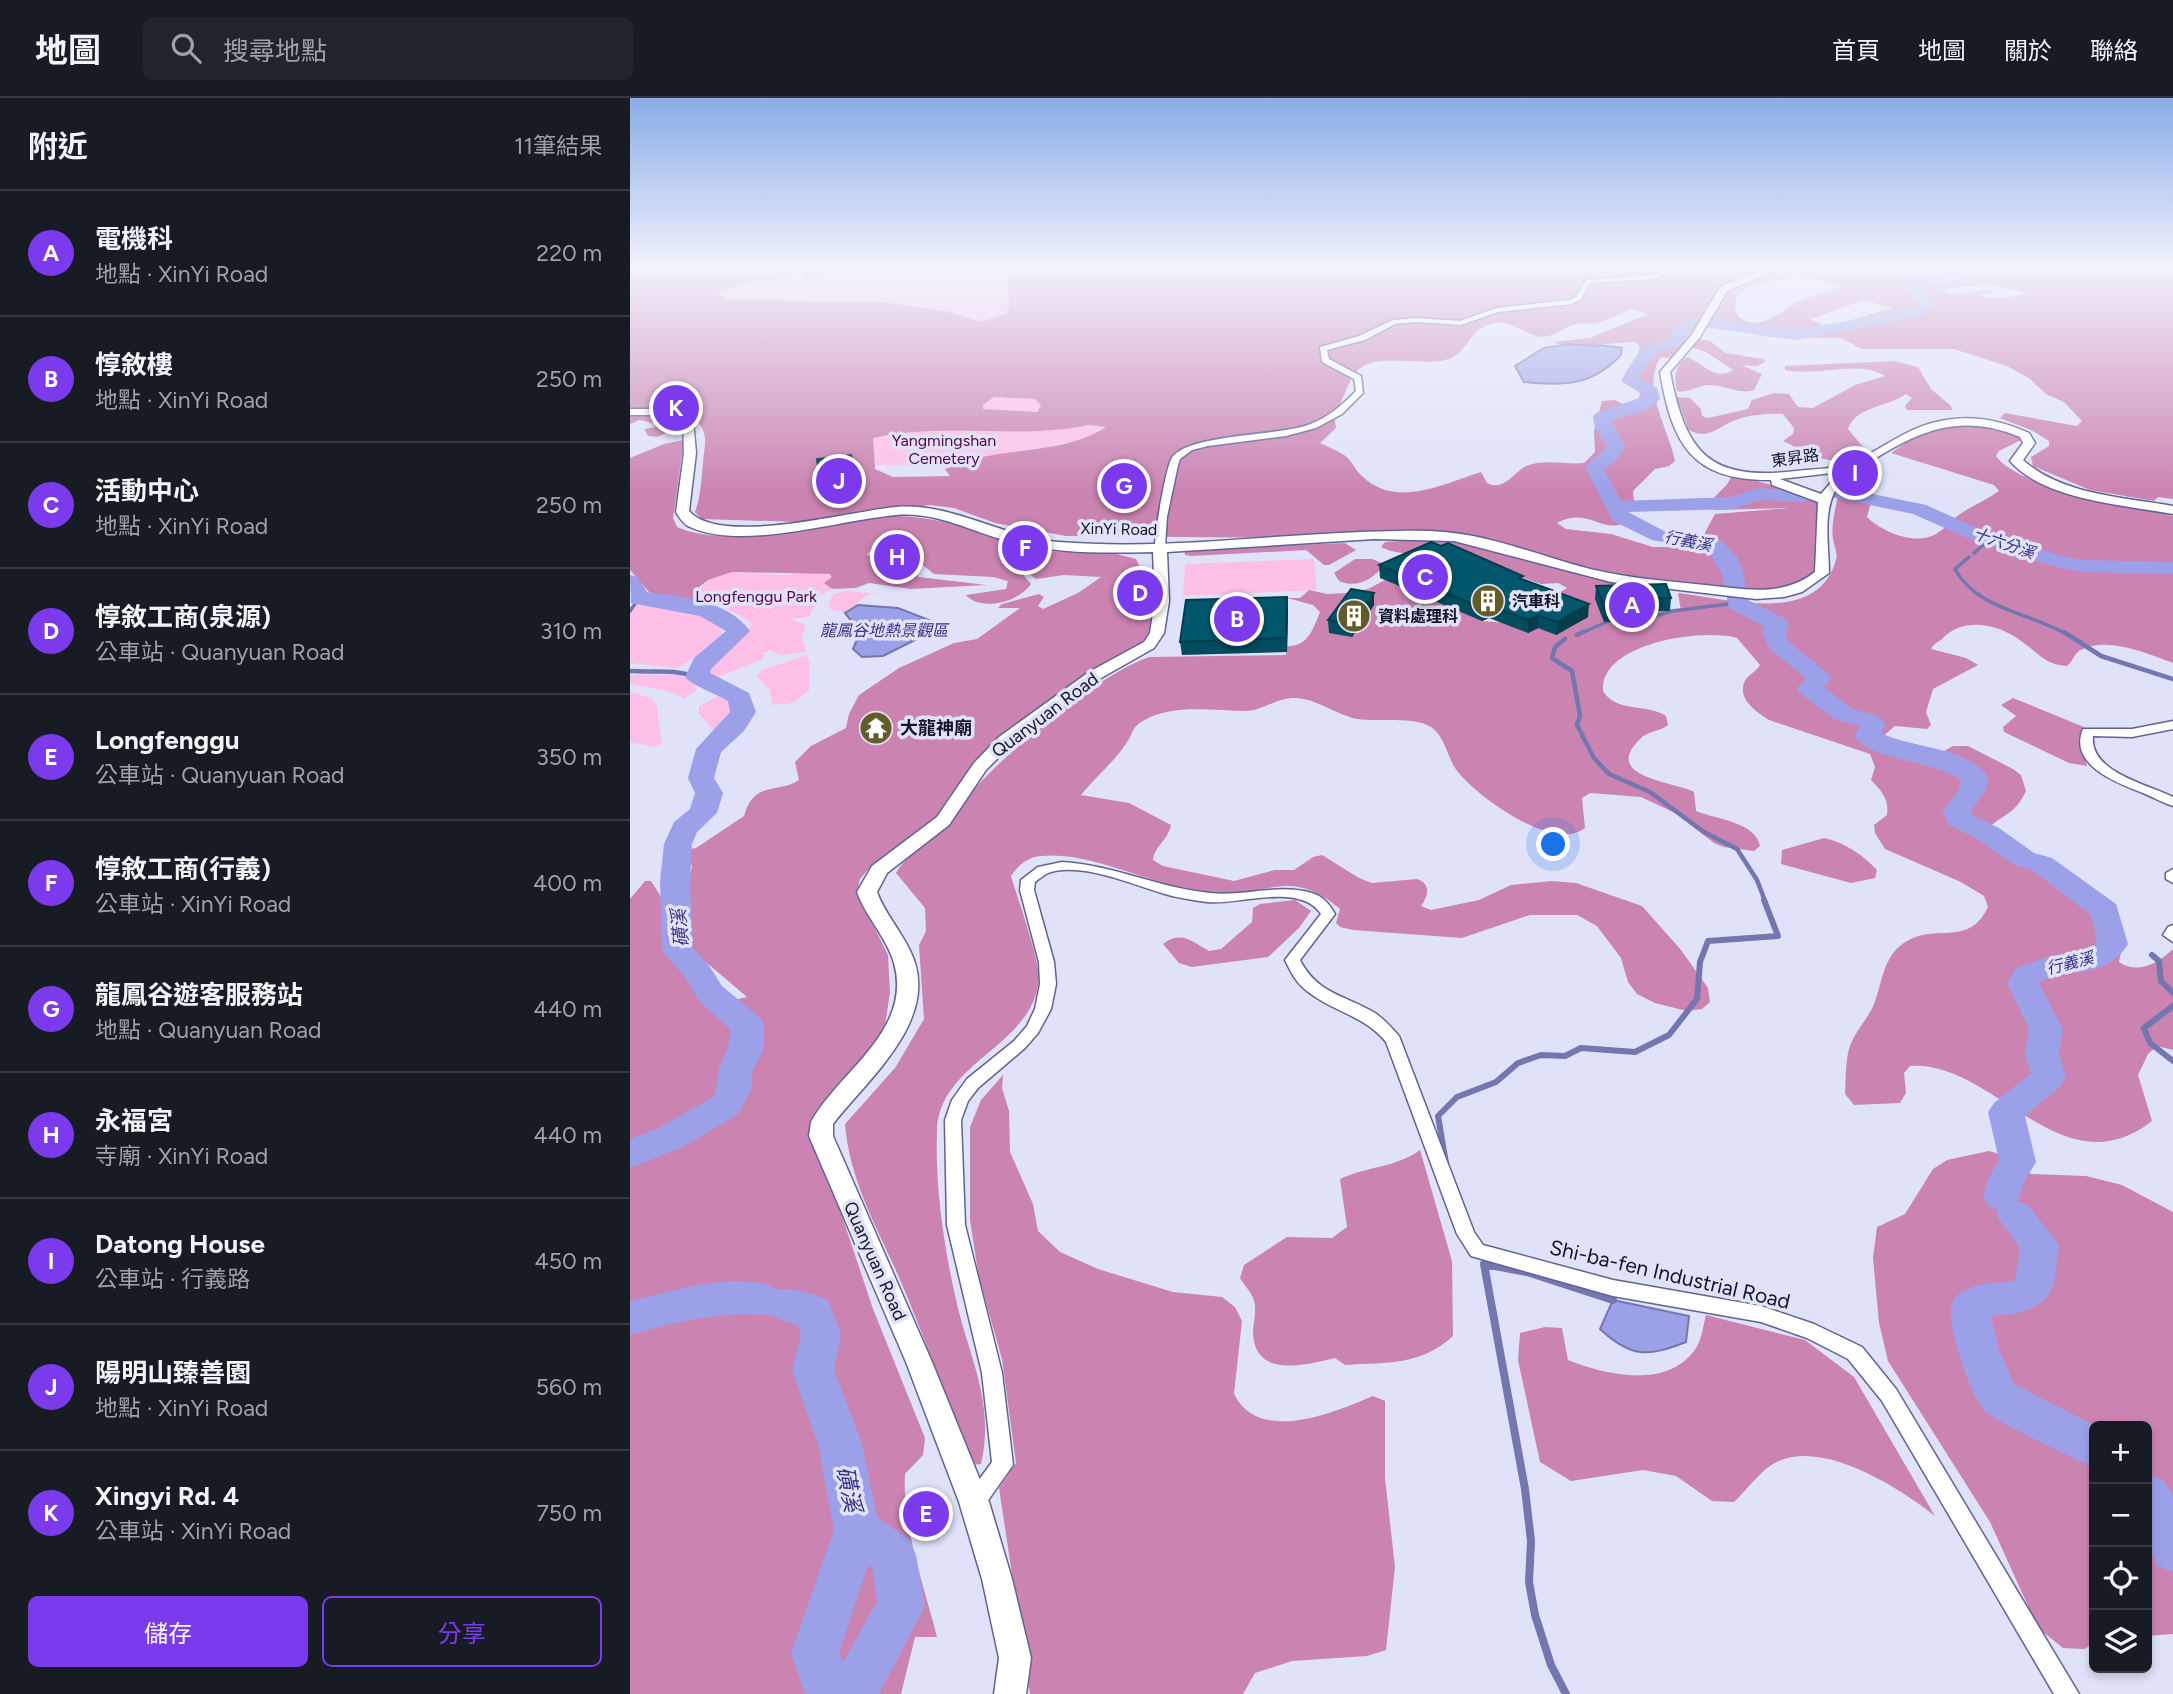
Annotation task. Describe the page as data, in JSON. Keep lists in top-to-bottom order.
{
  "streets": {
    "street": [
      "東昇路",
      "XinYi Road",
      "Quanyuan Road",
      "Shi-ba-fen Industrial Road"
    ]
  },
  "crossings": [
    ["XinYi Road", "Quanyuan Road"],
    ["Quanyuan Road", "Shi-ba-fen Industrial Road"]
  ],
  "water": [
    "行義溪",
    "十六分溪",
    "龍鳳谷地熱景觀區",
    "磺溪"
  ],
  "parks": ["Yangmingshan Cemetery", "Longfenggu Park"],
  "places": {
    "building": ["汽車科", "資料處理科"],
    "temple": ["大龍神廟"]
  },
  "page": {
    "header": "地圖",
    "search": "搜尋地點",
    "nav": [
      "首頁",
      "地圖",
      "關於",
      "聯絡"
    ],
    "heading": ["附近", "11筆結果"],
    "list": [
      {
        "mark": "A",
        "name": "電機科",
        "note": "地點 · XinYi Road",
        "value": "220 m"
      },
      {
        "mark": "B",
        "name": "惇敘樓",
        "note": "地點 · XinYi Road",
        "value": "250 m"
      },
      {
        "mark": "C",
        "name": "活動中心",
        "note": "地點 · XinYi Road",
        "value": "250 m"
      },
      {
        "mark": "D",
        "name": "惇敘工商(泉源)",
        "note": "公車站 · Quanyuan Road",
        "value": "310 m"
      },
      {
        "mark": "E",
        "name": "Longfenggu",
        "note": "公車站 · Quanyuan Road",
        "value": "350 m"
      },
      {
        "mark": "F",
        "name": "惇敘工商(行義)",
        "note": "公車站 · XinYi Road",
        "value": "400 m"
      },
      {
        "mark": "G",
        "name": "龍鳳谷遊客服務站",
        "note": "地點 · Quanyuan Road",
        "value": "440 m"
      },
      {
        "mark": "H",
        "name": "永福宮",
        "note": "寺廟 · XinYi Road",
        "value": "440 m"
      },
      {
        "mark": "I",
        "name": "Datong House",
        "note": "公車站 · 行義路",
        "value": "450 m"
      },
      {
        "mark": "J",
        "name": "陽明山臻善園",
        "note": "地點 · XinYi Road",
        "value": "560 m"
      },
      {
        "mark": "K",
        "name": "Xingyi Rd. 4",
        "note": "公車站 · XinYi Road",
        "value": "750 m"
      }
    ],
    "pins": [
      "K",
      "I",
      "J",
      "G",
      "F",
      "H",
      "C",
      "D",
      "A",
      "B",
      "E"
    ],
    "map_buttons": ["+", "−"],
    "buttons": ["儲存", "分享"]
  }
}
